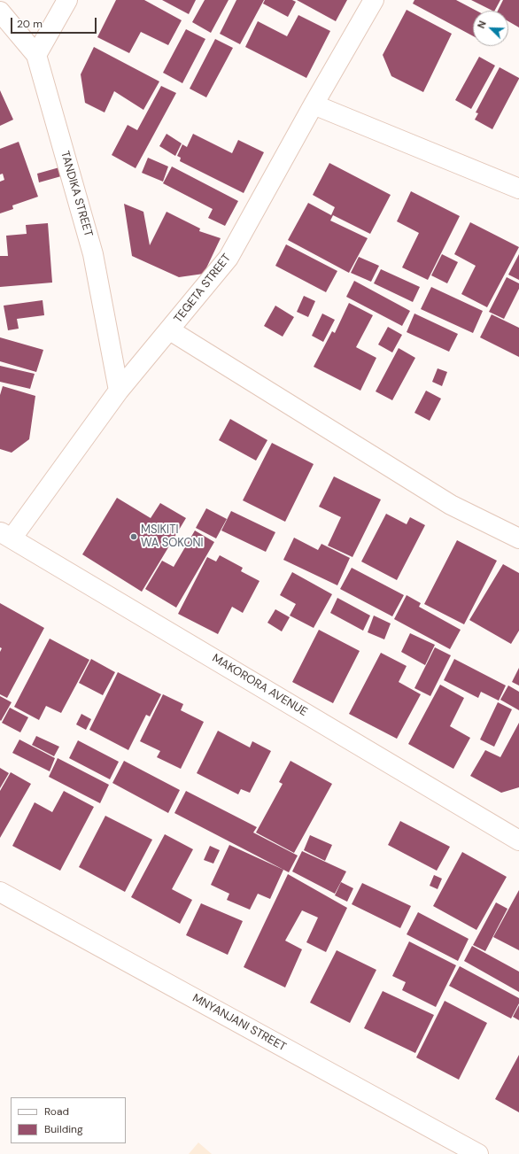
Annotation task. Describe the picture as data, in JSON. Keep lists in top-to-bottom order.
{
  "streets": {
    "street": [
      "TANDIKA STREET",
      "TEGETA STREET",
      "MAKORORA AVENUE",
      "MNYANJANI STREET"
    ]
  },
  "crossings": [
    ["TANDIKA STREET", "TEGETA STREET"],
    ["TEGETA STREET", "MAKORORA AVENUE"]
  ],
  "places": ["MSIKITI WA SOKONI"],
  "legend": ["Road", "Building"],
  "scale_bar": "20 m",
  "north": "top left"
}
